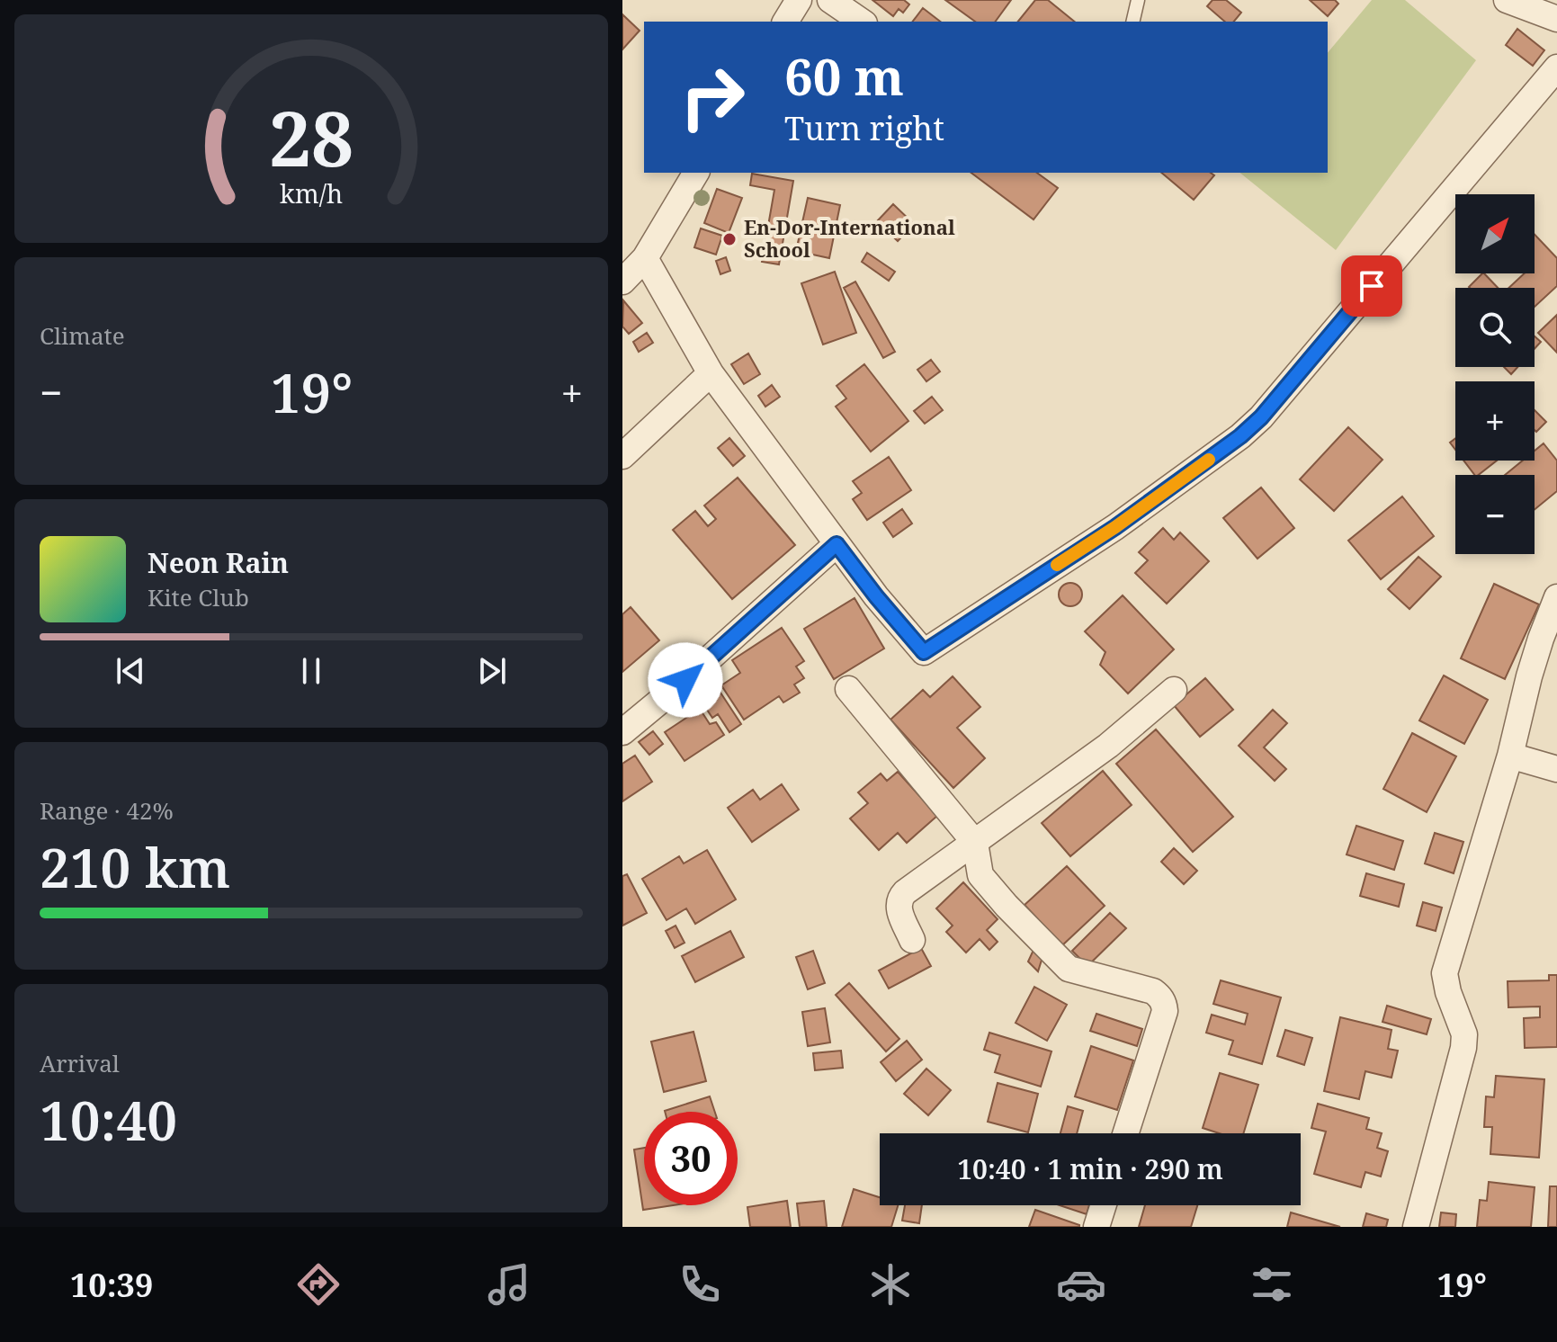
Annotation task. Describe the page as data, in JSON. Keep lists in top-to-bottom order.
{
  "places": ["En-Dor-International School"],
  "north": "top right",
  "page": {
    "turn": ["60 m", "Turn right"],
    "map_buttons": ["+", "−"],
    "tile": [
      "Climate",
      ["Range · 42%", "210 km"],
      ["Arrival", "10:40"]
    ],
    "heat": ["−", "19°", "+"],
    "song": ["Neon Rain", "Kite Club"],
    "limit": "30",
    "trip": "10:40 · 1 min · 290 m",
    "tabs": ["10:39", "19°"],
    "gauge": ["28", "km/h"]
  }
}
